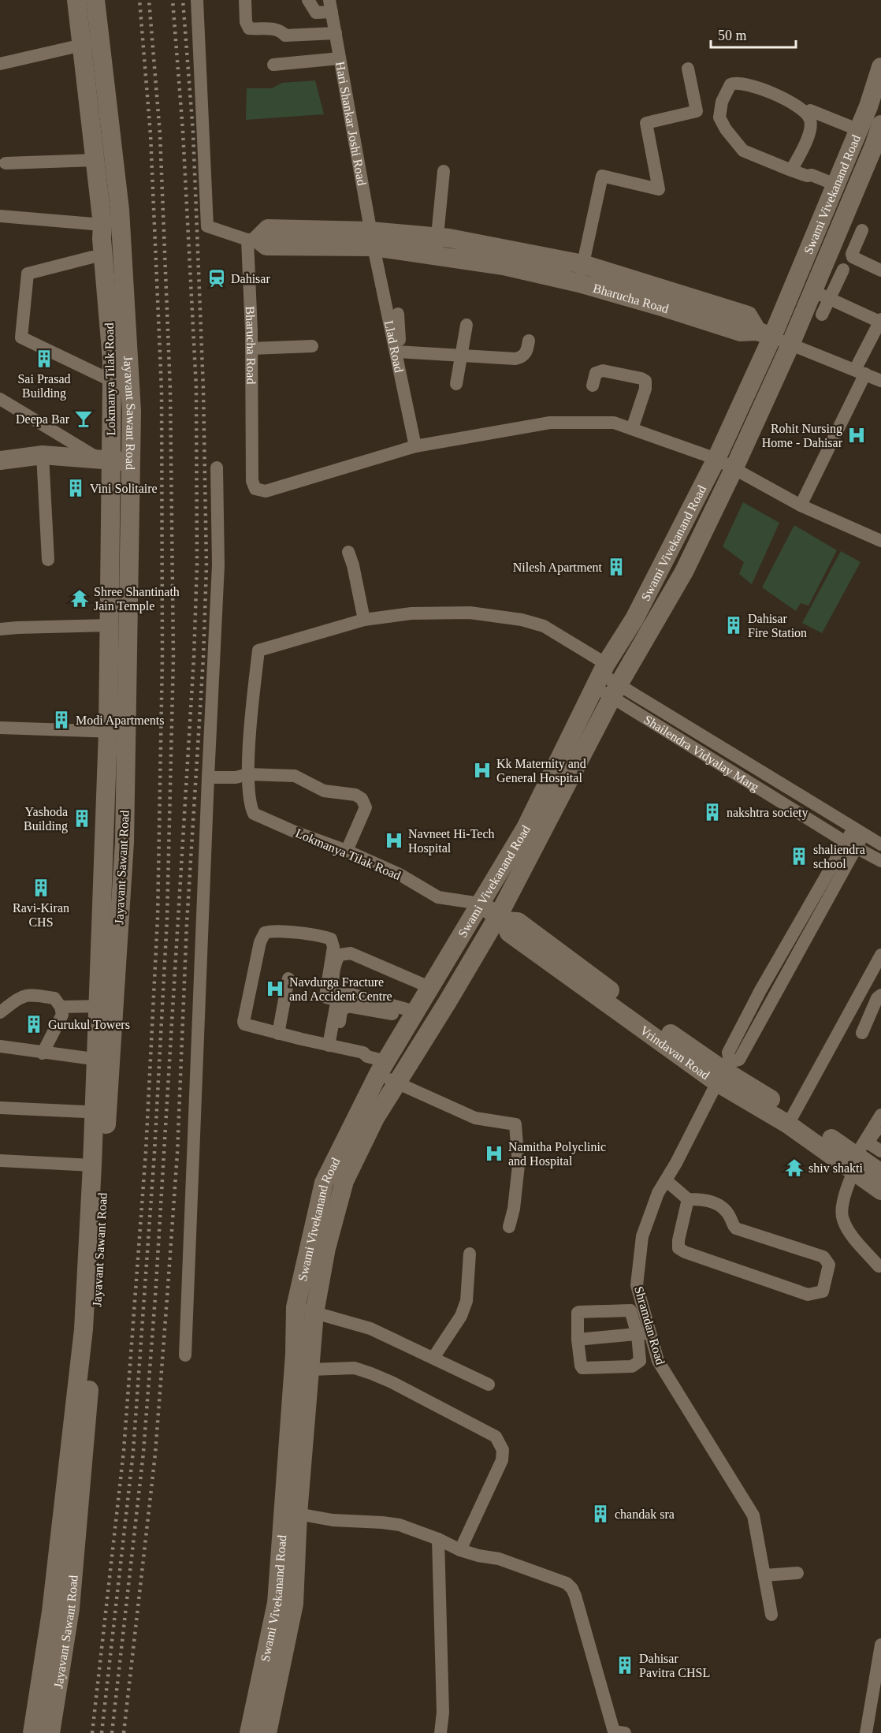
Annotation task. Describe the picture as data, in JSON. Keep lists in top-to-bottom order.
{
  "streets": {
    "street": [
      "Hari Shankar Joshi Road",
      "Swami Vivekanand Road",
      "Bharucha Road",
      "Llad Road",
      "Lokmanya Tilak Road",
      "Jayavant Sawant Road",
      "Shailendra Vidyalay Marg",
      "Vrindavan Road",
      "Shramdan Road"
    ]
  },
  "crossings": [
    ["Hari Shankar Joshi Road", "Bharucha Road"],
    ["Hari Shankar Joshi Road", "Llad Road"],
    ["Swami Vivekanand Road", "Bharucha Road"],
    ["Swami Vivekanand Road", "Lokmanya Tilak Road"],
    ["Swami Vivekanand Road", "Shailendra Vidyalay Marg"],
    ["Swami Vivekanand Road", "Vrindavan Road"],
    ["Bharucha Road", "Llad Road"],
    ["Lokmanya Tilak Road", "Jayavant Sawant Road"],
    ["Lokmanya Tilak Road", "Shailendra Vidyalay Marg"],
    ["Lokmanya Tilak Road", "Vrindavan Road"],
    ["Vrindavan Road", "Shramdan Road"]
  ],
  "places": {
    "station": ["Dahisar"],
    "building": [
      "Sai Prasad Building",
      "Vini Solitaire",
      "Nilesh Apartment",
      "Dahisar Fire Station",
      "Modi Apartments",
      "nakshtra society",
      "Yashoda Building",
      "shaliendra school",
      "Ravi-Kiran CHS",
      "Gurukul Towers",
      "chandak sra",
      "Dahisar Pavitra CHSL"
    ],
    "bar": ["Deepa Bar"],
    "hospital": [
      "Rohit Nursing Home - Dahisar",
      "Kk Maternity and General Hospital",
      "Navneet Hi-Tech Hospital",
      "Navdurga Fracture and Accident Centre",
      "Namitha Polyclinic and Hospital"
    ],
    "temple": ["Shree Shantinath Jain Temple", "shiv shakti"]
  },
  "scale_bar": "50 m"
}
